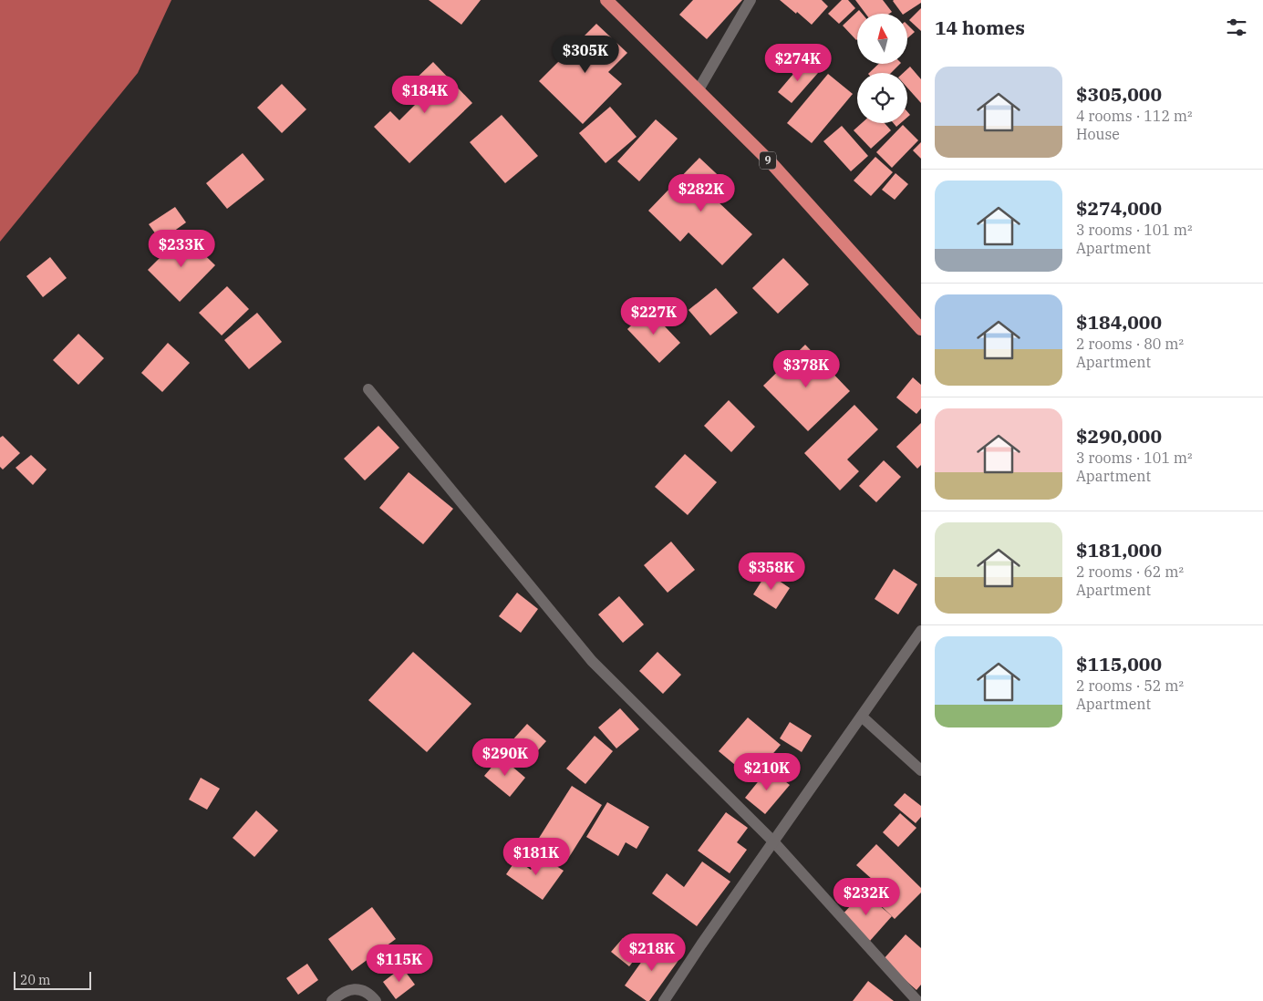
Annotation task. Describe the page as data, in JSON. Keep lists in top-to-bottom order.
{
  "streets": {
    "highway": ["9"]
  },
  "scale_bar": "20 m",
  "north": "top",
  "page": {
    "heading": "14 homes",
    "price": [
      "$305K",
      "$274K",
      "$184K",
      "$282K",
      "$233K",
      "$227K",
      "$378K",
      "$358K",
      "$290K",
      "$210K",
      "$181K",
      "$232K",
      "$218K",
      "$115K"
    ],
    "list": [
      {
        "name": "$305,000",
        "note": "4 rooms · 112 m² · House"
      },
      {
        "name": "$274,000",
        "note": "3 rooms · 101 m² · Apartment"
      },
      {
        "name": "$184,000",
        "note": "2 rooms · 80 m² · Apartment"
      },
      {
        "name": "$290,000",
        "note": "3 rooms · 101 m² · Apartment"
      },
      {
        "name": "$181,000",
        "note": "2 rooms · 62 m² · Apartment"
      },
      {
        "name": "$115,000",
        "note": "2 rooms · 52 m² · Apartment"
      }
    ],
    "scale": "20 m"
  }
}
